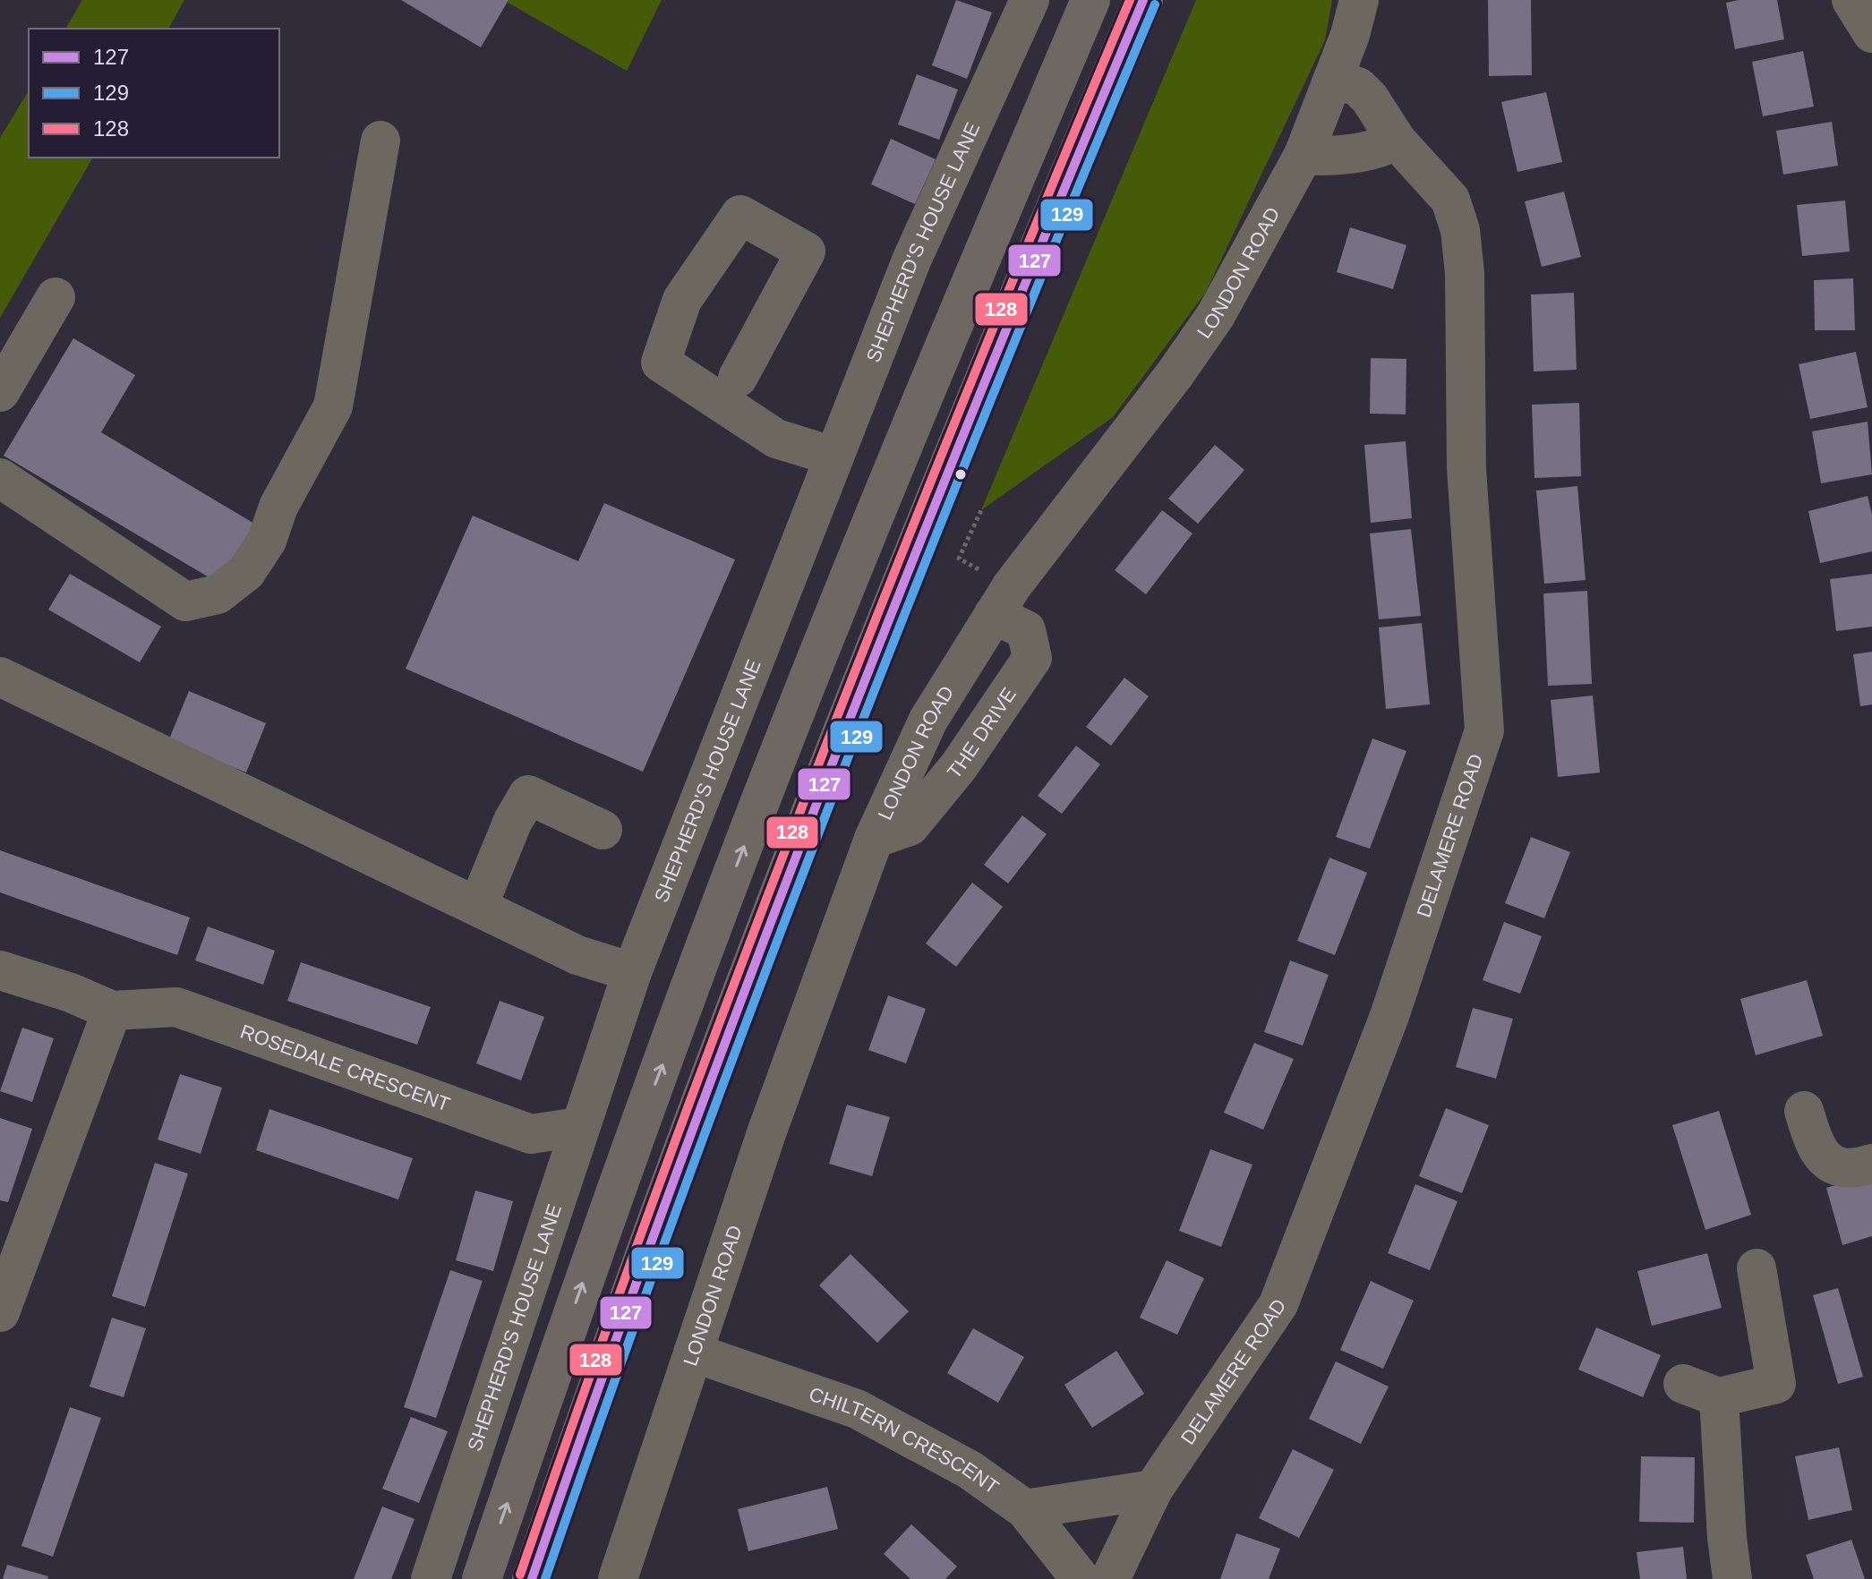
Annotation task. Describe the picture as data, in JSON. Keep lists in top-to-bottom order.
{
  "streets": {
    "street": [
      "SHEPHERD'S HOUSE LANE",
      "LONDON ROAD",
      "THE DRIVE",
      "DELAMERE ROAD",
      "ROSEDALE CRESCENT",
      "CHILTERN CRESCENT"
    ]
  },
  "crossings": [
    ["SHEPHERD'S HOUSE LANE", "ROSEDALE CRESCENT"],
    ["LONDON ROAD", "THE DRIVE"],
    ["LONDON ROAD", "DELAMERE ROAD"],
    ["LONDON ROAD", "CHILTERN CRESCENT"]
  ],
  "lines": ["transit line 127", "transit line 128", "transit line 129"],
  "legend": ["127", "129", "128"]
}
